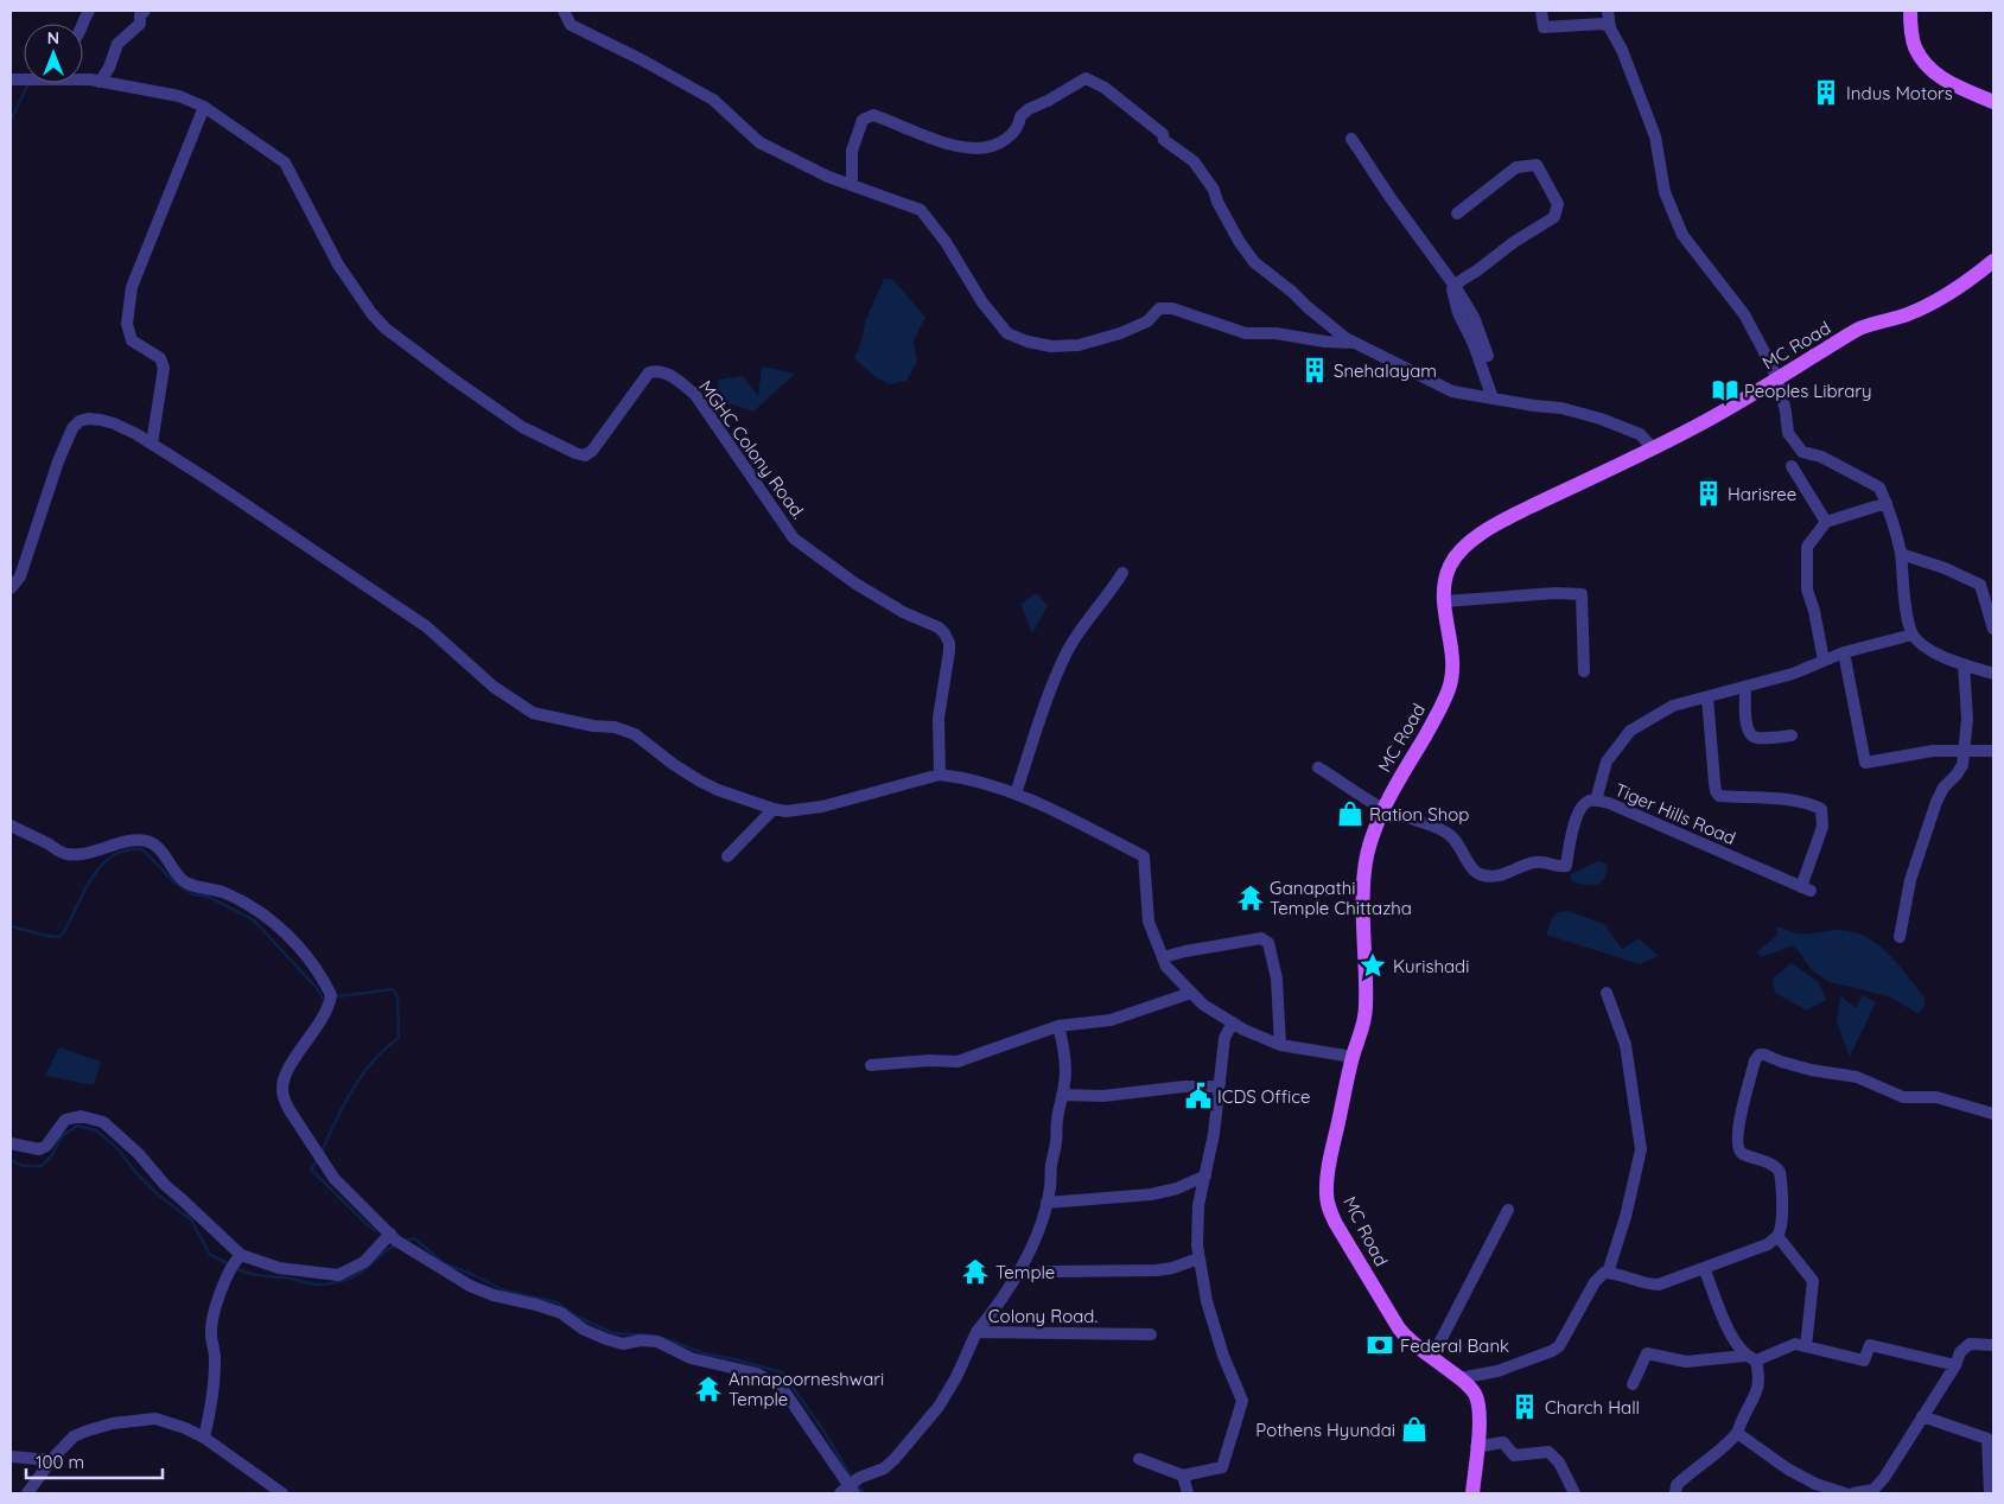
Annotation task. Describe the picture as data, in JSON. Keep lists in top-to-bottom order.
{
  "streets": {
    "main road": ["MC Road"],
    "street": ["MGHC Colony Road.", "Tiger Hills Road", "Colony Road."]
  },
  "crossings": [
    ["MC Road", "Tiger Hills Road"]
  ],
  "places": {
    "building": [
      "Indus Motors",
      "Snehalayam",
      "Harisree",
      "Charch Hall"
    ],
    "library": ["Peoples Library"],
    "shop": ["Ration Shop", "Pothens Hyundai"],
    "temple": ["Ganapathi Temple Chittazha", "Temple", "Annapoorneshwari Temple"],
    "place": ["Kurishadi"],
    "public building": ["ICDS Office"],
    "bank": ["Federal Bank"]
  },
  "scale_bar": "100 m",
  "north": "top"
}
